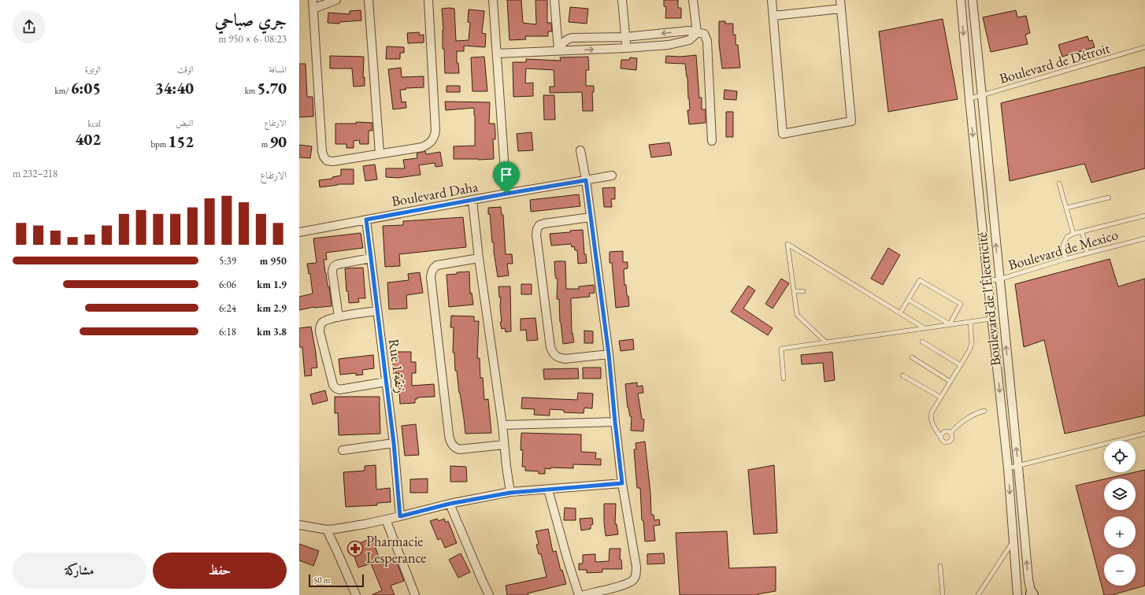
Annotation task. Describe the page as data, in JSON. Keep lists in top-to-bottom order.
{
  "streets": {
    "street": ["Boulevard Daha", "Boulevard de l'Électricité", "Rue 1 زنقة"],
    "lane": ["Boulevard de Détroit", "Boulevard de Mexico"]
  },
  "crossings": [
    ["Boulevard de Détroit", "Boulevard de l'Électricité"],
    ["Boulevard Daha", "Rue 1 زنقة"],
    ["Boulevard de Mexico", "Boulevard de l'Électricité"]
  ],
  "places": {
    "pharmacy": ["Pharmacie Lesperance"]
  },
  "scale_bar": "50 m",
  "page": {
    "heading": ["جري صباحي", "08:23 · 6 × 950 m"],
    "stats": [
      ["المسافة", "5.70 km"],
      ["الوقت", "34:40"],
      ["الوتيرة", "6:05 /km"],
      ["الارتفاع", "90 m"],
      ["النبض", "152 bpm"],
      ["kcal", "402"]
    ],
    "chart": ["الارتفاع", "218–232 m"],
    "list": [
      {
        "name": "950 m",
        "note": "5:39"
      },
      {
        "name": "1.9 km",
        "note": "6:06"
      },
      {
        "name": "2.9 km",
        "note": "6:24"
      },
      {
        "name": "3.8 km",
        "note": "6:18"
      }
    ],
    "map_buttons": ["+", "−"],
    "buttons": ["حفظ", "مشاركة"],
    "scale": "50 m"
  }
}
